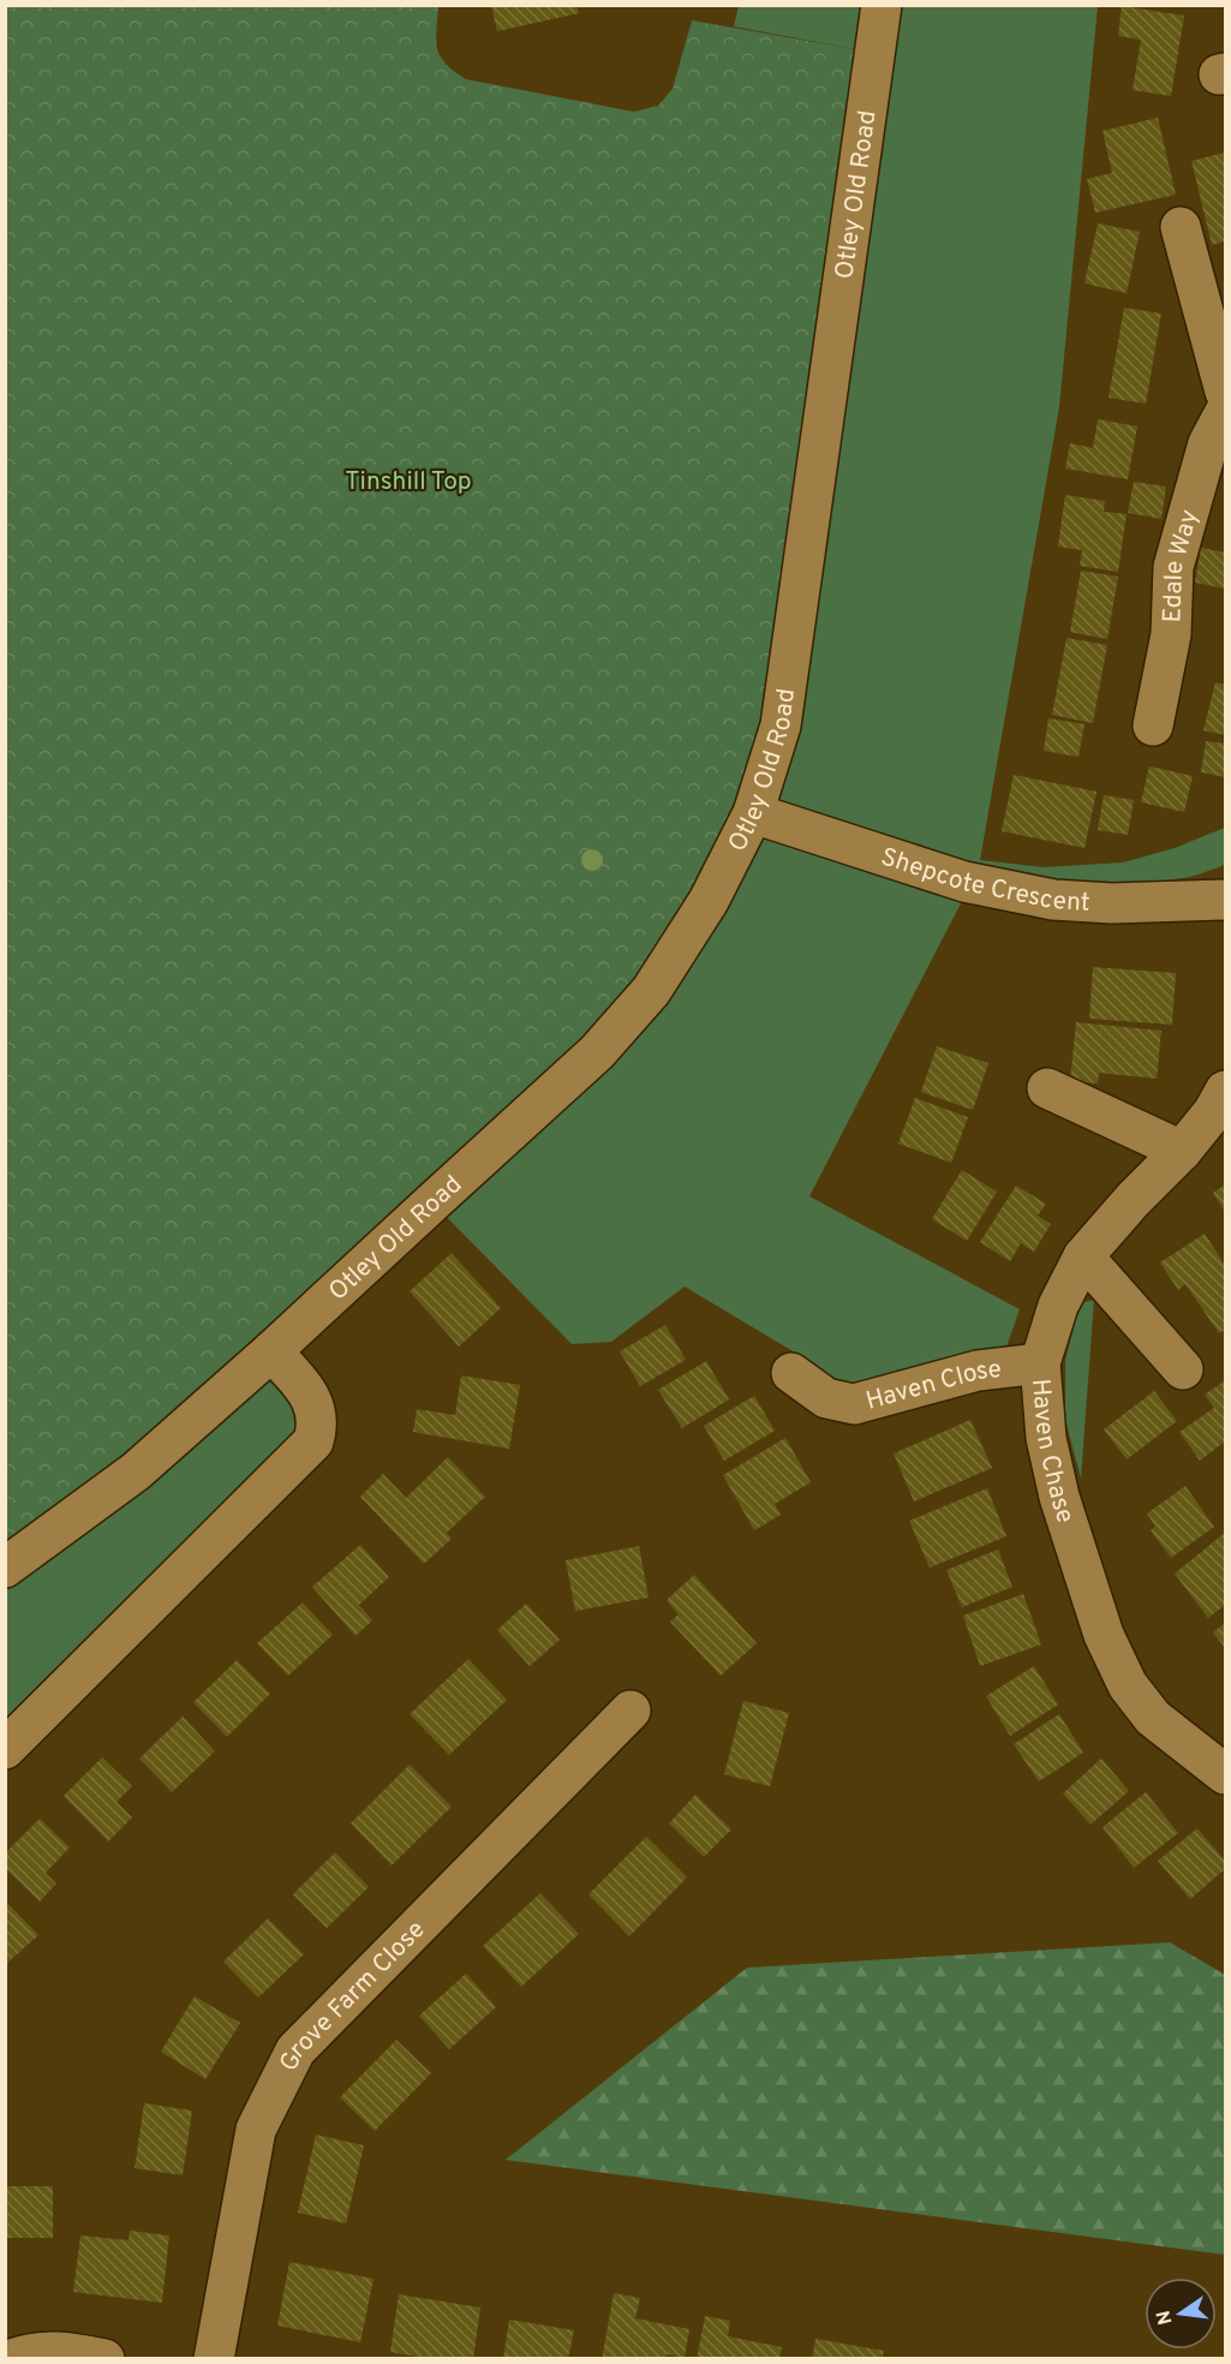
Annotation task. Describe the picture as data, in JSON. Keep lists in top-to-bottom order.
{
  "streets": {
    "street": [
      "Otley Old Road",
      "Edale Way",
      "Shepcote Crescent",
      "Haven Close",
      "Haven Chase",
      "Grove Farm Close"
    ]
  },
  "crossings": [
    ["Otley Old Road", "Shepcote Crescent"],
    ["Haven Close", "Haven Chase"]
  ],
  "parks": ["Tinshill Top"],
  "north": "left"
}
